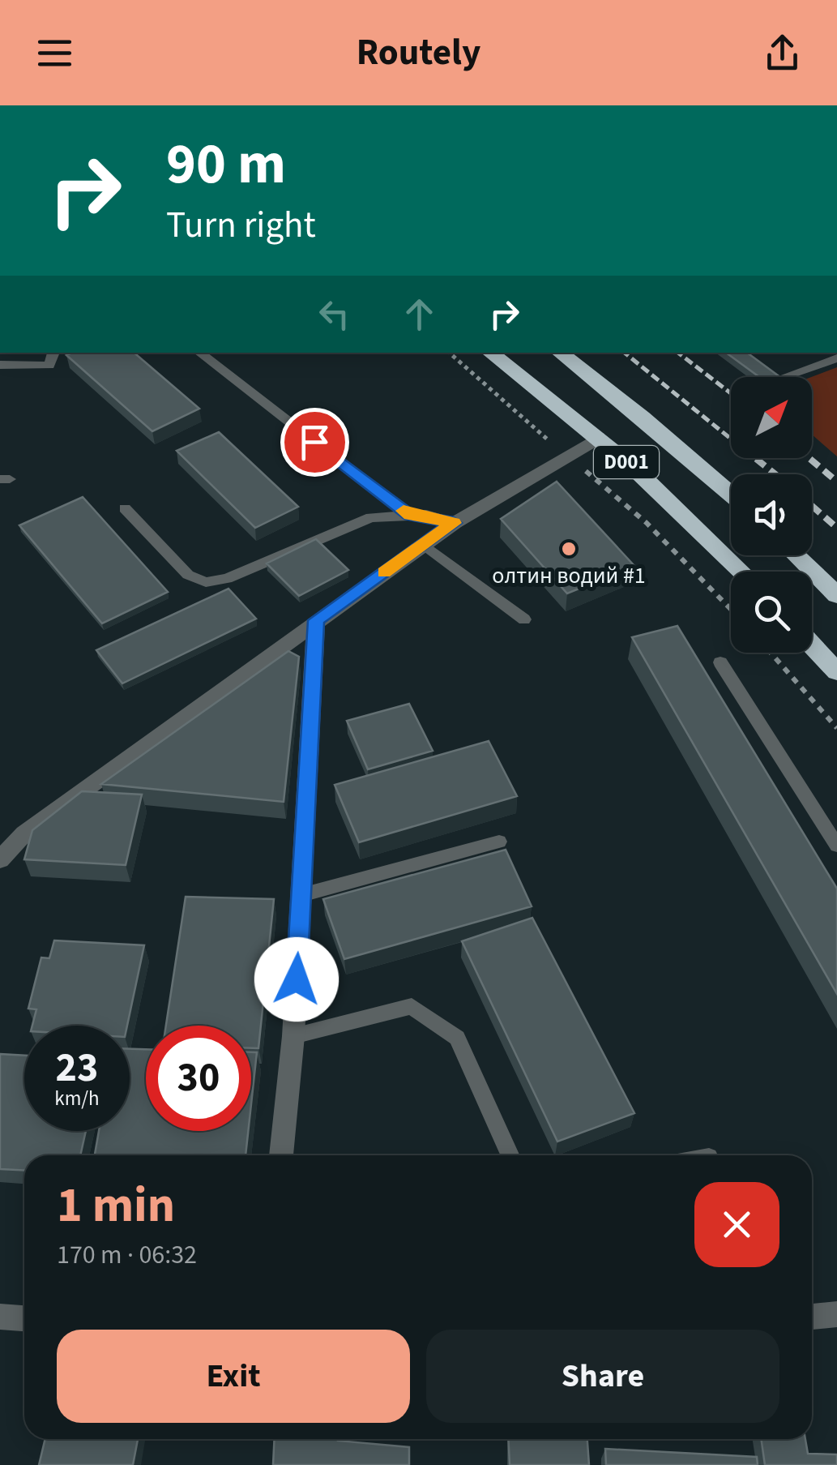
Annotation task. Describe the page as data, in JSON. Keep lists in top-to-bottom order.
{
  "streets": {
    "highway": ["D001"]
  },
  "places": ["олтин водий #1"],
  "north": "top right",
  "page": {
    "header": "Routely",
    "turn": ["90 m", "Turn right"],
    "speed": "23 km/h",
    "limit": "30",
    "heading": ["1 min", "170 m · 06:32"],
    "buttons": ["Exit", "Share"]
  }
}
